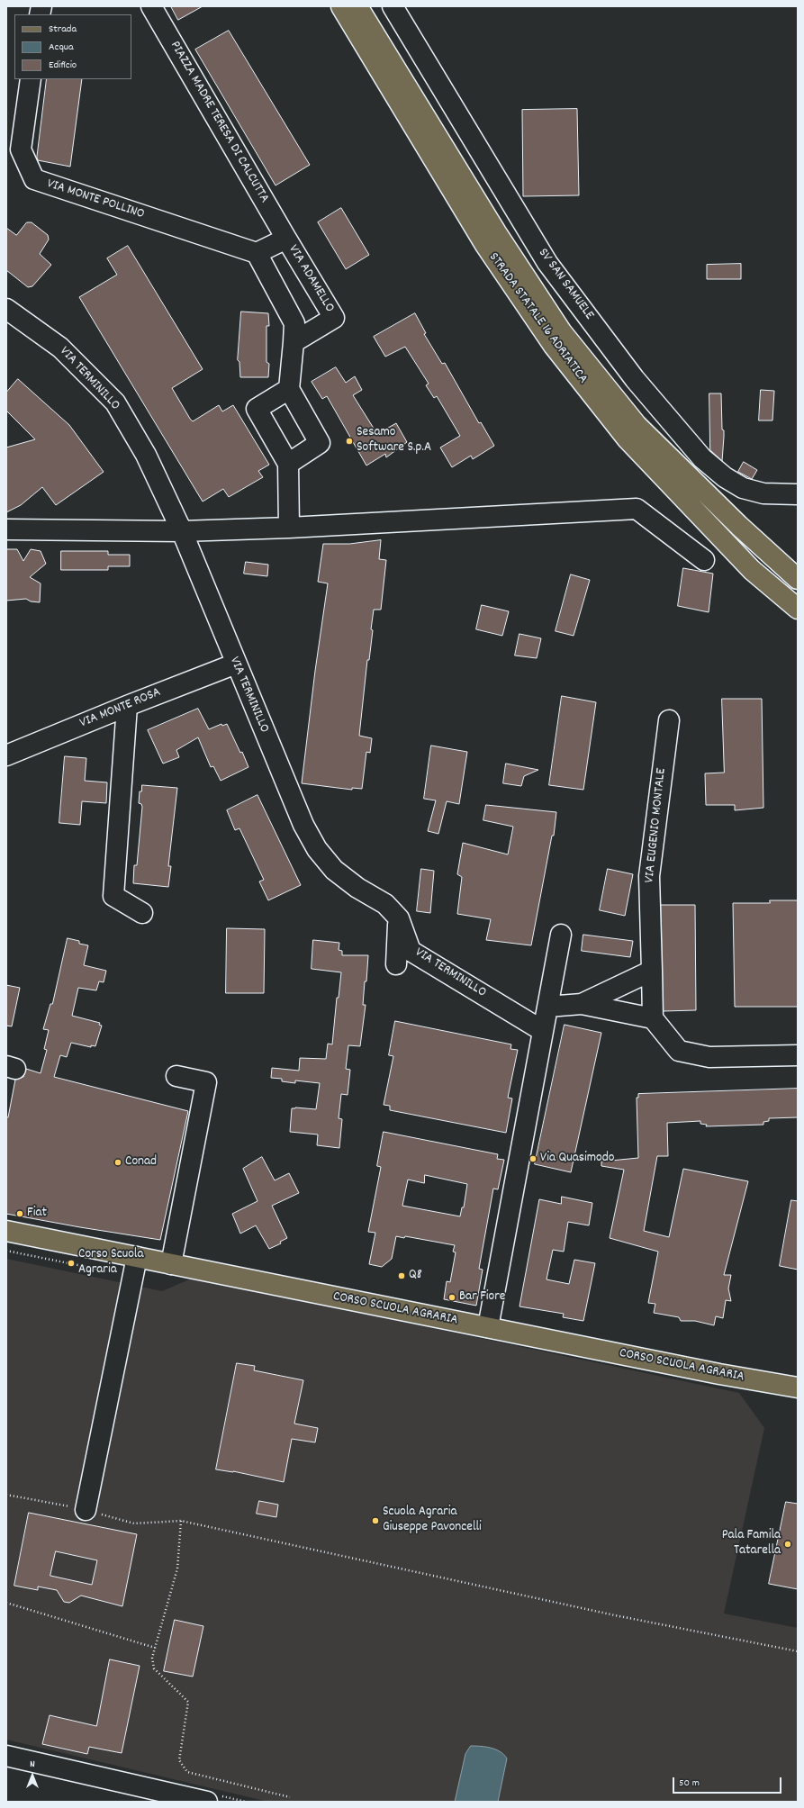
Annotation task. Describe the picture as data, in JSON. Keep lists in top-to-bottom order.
{
  "streets": {
    "main road": ["STRADA STATALE 16 ADRIATICA", "CORSO SCUOLA AGRARIA"],
    "street": [
      "PIAZZA MADRE TERESA DI CALCUTTA",
      "VIA MONTE POLLINO",
      "VIA ADAMELLO",
      "SV SAN SAMUELE",
      "VIA TERMINILLO",
      "VIA MONTE ROSA",
      "VIA EUGENIO MONTALE"
    ]
  },
  "crossings": [
    ["PIAZZA MADRE TERESA DI CALCUTTA", "VIA ADAMELLO"],
    ["VIA MONTE POLLINO", "VIA ADAMELLO"],
    ["VIA TERMINILLO", "VIA MONTE ROSA"]
  ],
  "places": [
    "Sesamo Software S.p.A",
    "Via Quasimodo",
    "Conad",
    "Fiat",
    "Corso Scuola Agraria",
    "Q8",
    "Bar Fiore",
    "Scuola Agraria Giuseppe Pavoncelli",
    "Pala Famila Tatarella"
  ],
  "legend": ["Strada", "Acqua", "Edificio"],
  "scale_bar": "50 m",
  "north": "top"
}
